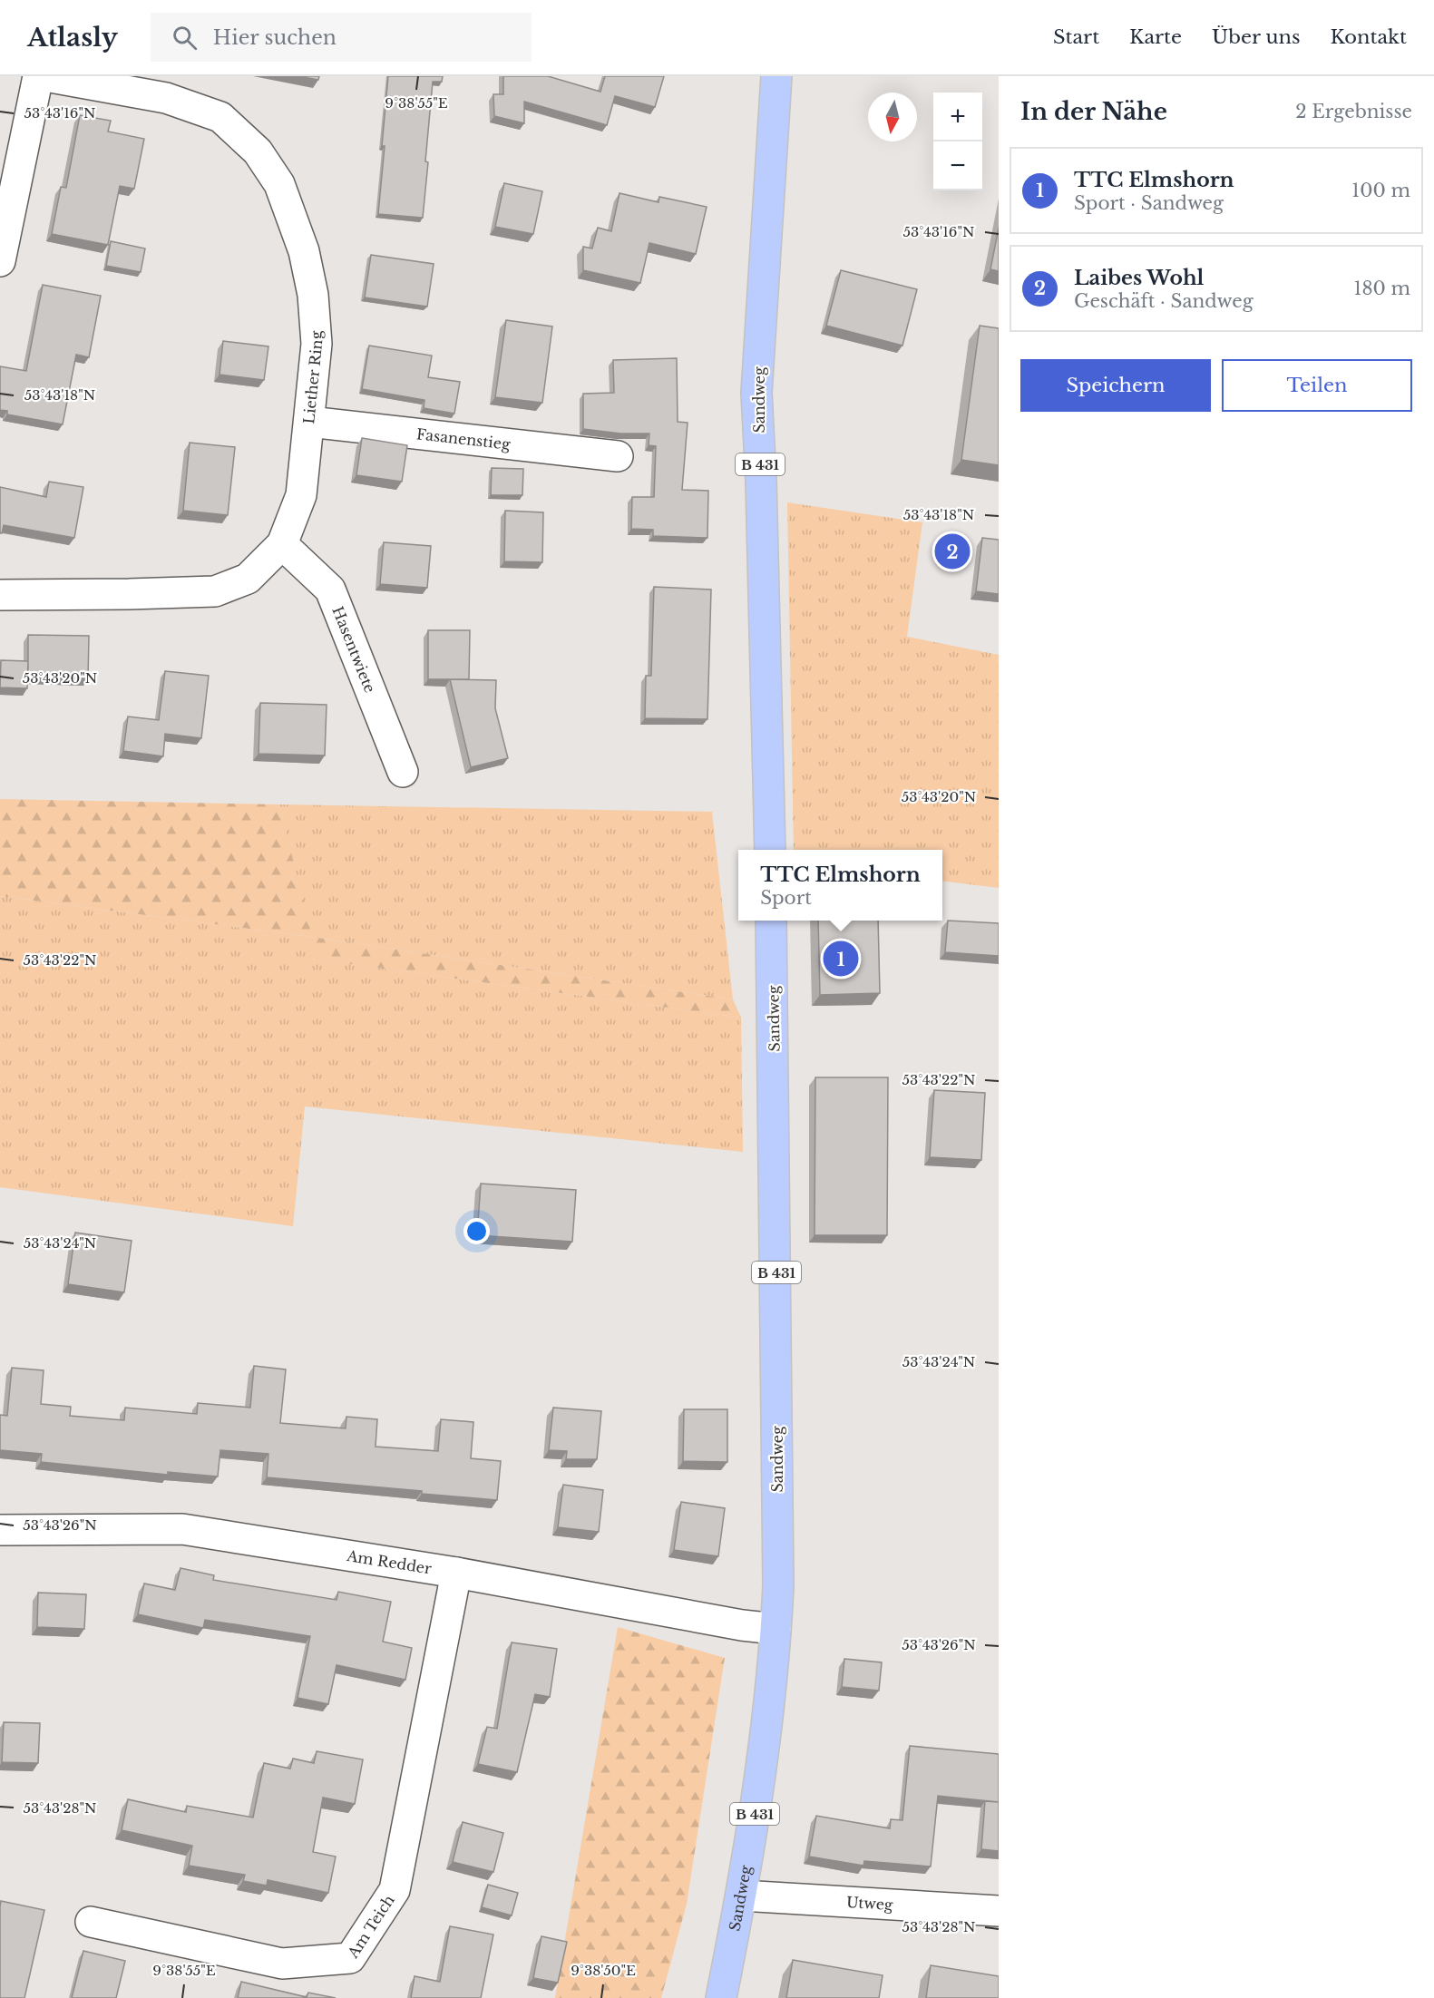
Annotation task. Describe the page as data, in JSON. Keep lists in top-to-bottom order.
{
  "streets": {
    "main road": ["Sandweg", "B 431"],
    "street": [
      "Liether Ring",
      "Fasanenstieg",
      "Hasentwiete",
      "Am Redder",
      "Utweg",
      "Am Teich"
    ]
  },
  "crossings": [
    ["Liether Ring", "Fasanenstieg"],
    ["Liether Ring", "Hasentwiete"],
    ["Sandweg", "Am Redder"],
    ["Sandweg", "Utweg"],
    ["Am Redder", "Am Teich"]
  ],
  "north": "bottom",
  "page": {
    "header": "Atlasly",
    "search": "Hier suchen",
    "nav": [
      "Start",
      "Karte",
      "Über uns",
      "Kontakt"
    ],
    "heading": ["In der Nähe", "2 Ergebnisse"],
    "map_buttons": ["+", "−"],
    "list": [
      {
        "mark": "1",
        "name": "TTC Elmshorn",
        "note": "Sport · Sandweg",
        "value": "100 m"
      },
      {
        "mark": "2",
        "name": "Laibes Wohl",
        "note": "Geschäft · Sandweg",
        "value": "180 m"
      }
    ],
    "buttons": ["Speichern", "Teilen"],
    "pins": ["2", "1"],
    "popup": ["TTC Elmshorn", "Sport"]
  },
  "coordinates": [
    "9°38'55\"E",
    "53°43'16\"N",
    "53°43'18\"N",
    "53°43'20\"N",
    "53°43'22\"N",
    "53°43'24\"N",
    "53°43'26\"N",
    "53°43'28\"N",
    "9°38'50\"E"
  ]
}
